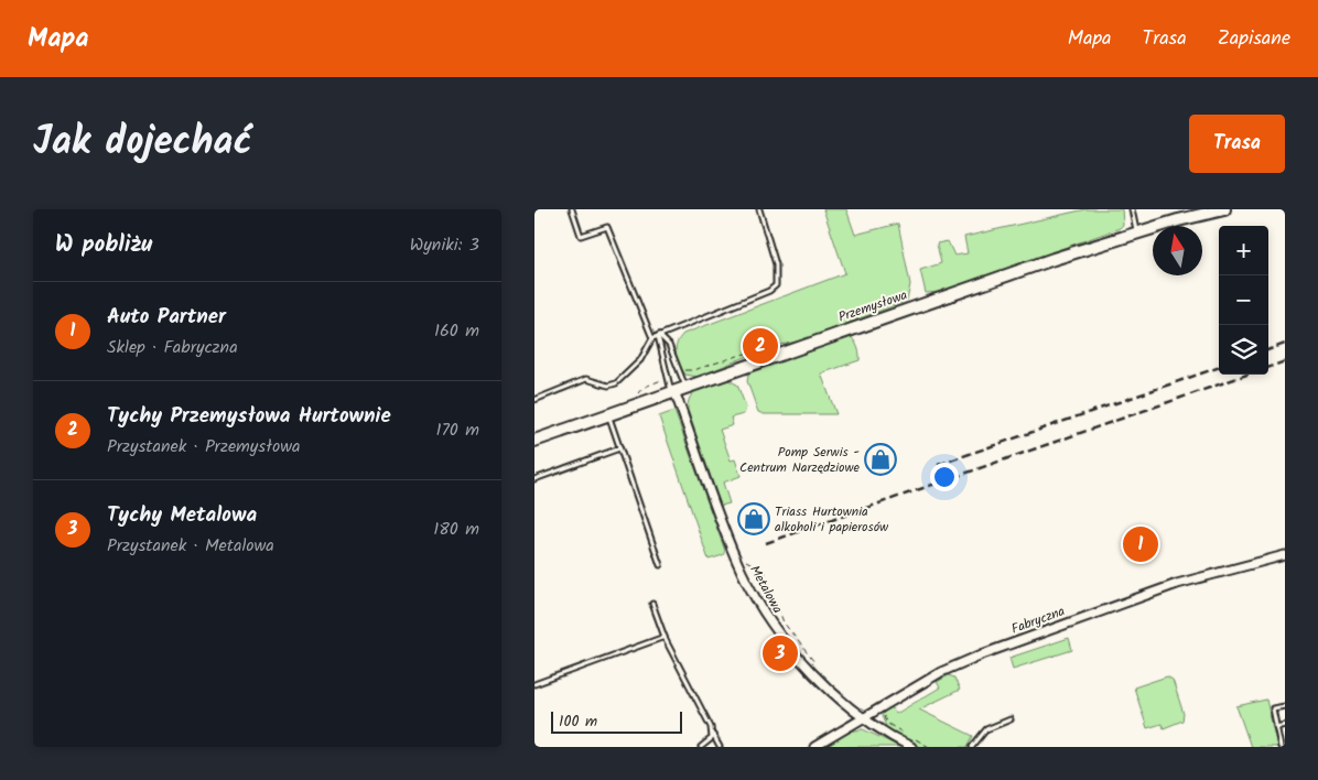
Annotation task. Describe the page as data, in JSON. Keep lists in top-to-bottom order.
{
  "streets": {
    "street": ["Przemysłowa", "Metalowa", "Fabryczna"]
  },
  "crossings": [
    ["Przemysłowa", "Metalowa"],
    ["Metalowa", "Fabryczna"]
  ],
  "places": {
    "shop": ["Pomp Serwis - Centrum Narzędziowe", "Triass Hurtownia alkoholi i papierosów"]
  },
  "scale_bar": "100 m",
  "north": "top",
  "page": {
    "header": "Mapa",
    "nav": ["Mapa", "Trasa", "Zapisane"],
    "title": "Jak dojechać",
    "buttons": "Trasa",
    "heading": ["W pobliżu", "Wyniki: 3"],
    "map_buttons": ["+", "−"],
    "list": [
      {
        "mark": "1",
        "name": "Auto Partner",
        "note": "Sklep · Fabryczna",
        "value": "160 m"
      },
      {
        "mark": "2",
        "name": "Tychy Przemysłowa Hurtownie",
        "note": "Przystanek · Przemysłowa",
        "value": "170 m"
      },
      {
        "mark": "3",
        "name": "Tychy Metalowa",
        "note": "Przystanek · Metalowa",
        "value": "180 m"
      }
    ],
    "pins": ["2", "1", "3"],
    "scale": "100 m"
  }
}
